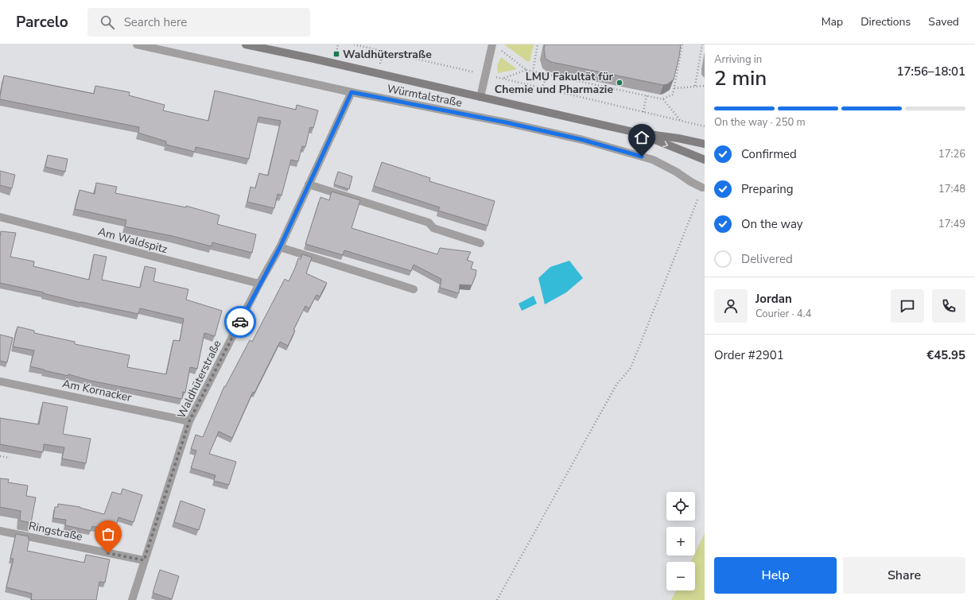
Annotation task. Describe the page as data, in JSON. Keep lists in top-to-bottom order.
{
  "streets": {
    "main road": ["Würmtalstraße"],
    "street": [
      "Am Waldspitz",
      "Waldhüterstraße",
      "Am Kornacker",
      "Ringstraße"
    ]
  },
  "crossings": [
    ["Würmtalstraße", "Waldhüterstraße"],
    ["Am Waldspitz", "Waldhüterstraße"],
    ["Waldhüterstraße", "Am Kornacker"],
    ["Waldhüterstraße", "Ringstraße"]
  ],
  "places": {
    "transit": ["Waldhüterstraße"],
    "other": ["LMU Fakultät für Chemie und Pharmazie"]
  },
  "page": {
    "header": "Parcelo",
    "search": "Search here",
    "nav": ["Map", "Directions", "Saved"],
    "heading": ["2 min", "Arriving in", "17:56–18:01"],
    "panel": [
      "Jordan",
      "Courier · 4.4",
      "Order #2901",
      "€45.95"
    ],
    "bar": "On the way · 250 m",
    "list": [
      ["Confirmed", "17:26"],
      ["Preparing", "17:48"],
      ["On the way", "17:49"],
      "Delivered"
    ],
    "map_buttons": ["+", "−"],
    "buttons": ["Help", "Share"]
  }
}
